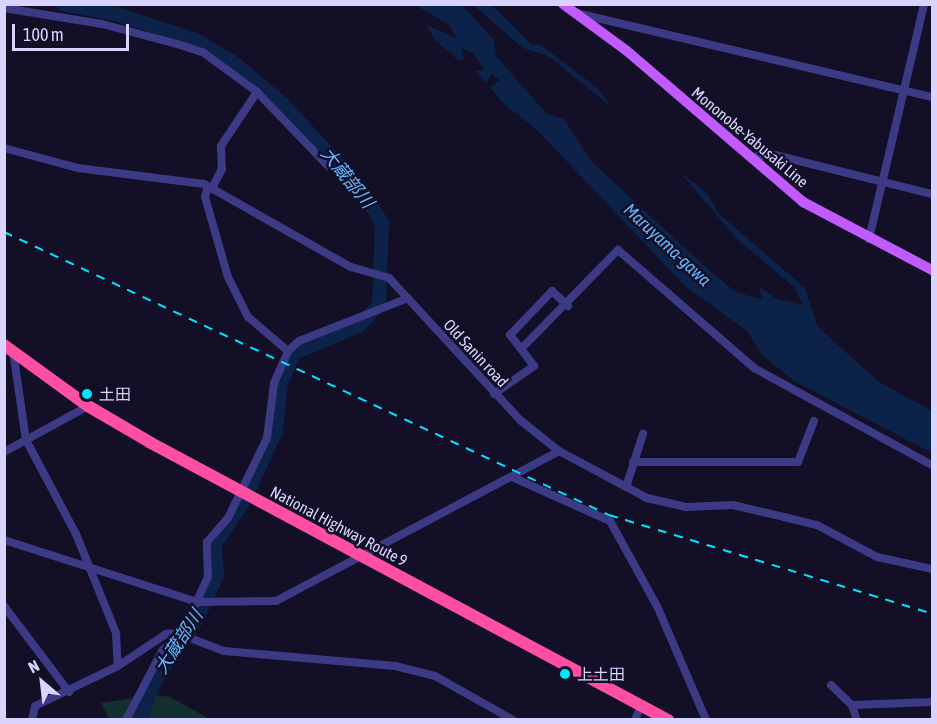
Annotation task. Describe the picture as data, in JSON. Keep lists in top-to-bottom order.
{
  "streets": {
    "highway": ["National Highway Route 9"],
    "main road": ["Mononobe-Yabusaki Line"],
    "street": ["Old Sanin road"]
  },
  "water": ["大蔵部川", "Maruyama-gawa"],
  "places": ["土田", "上土田"],
  "scale_bar": "100 m",
  "north": "top left"
}
